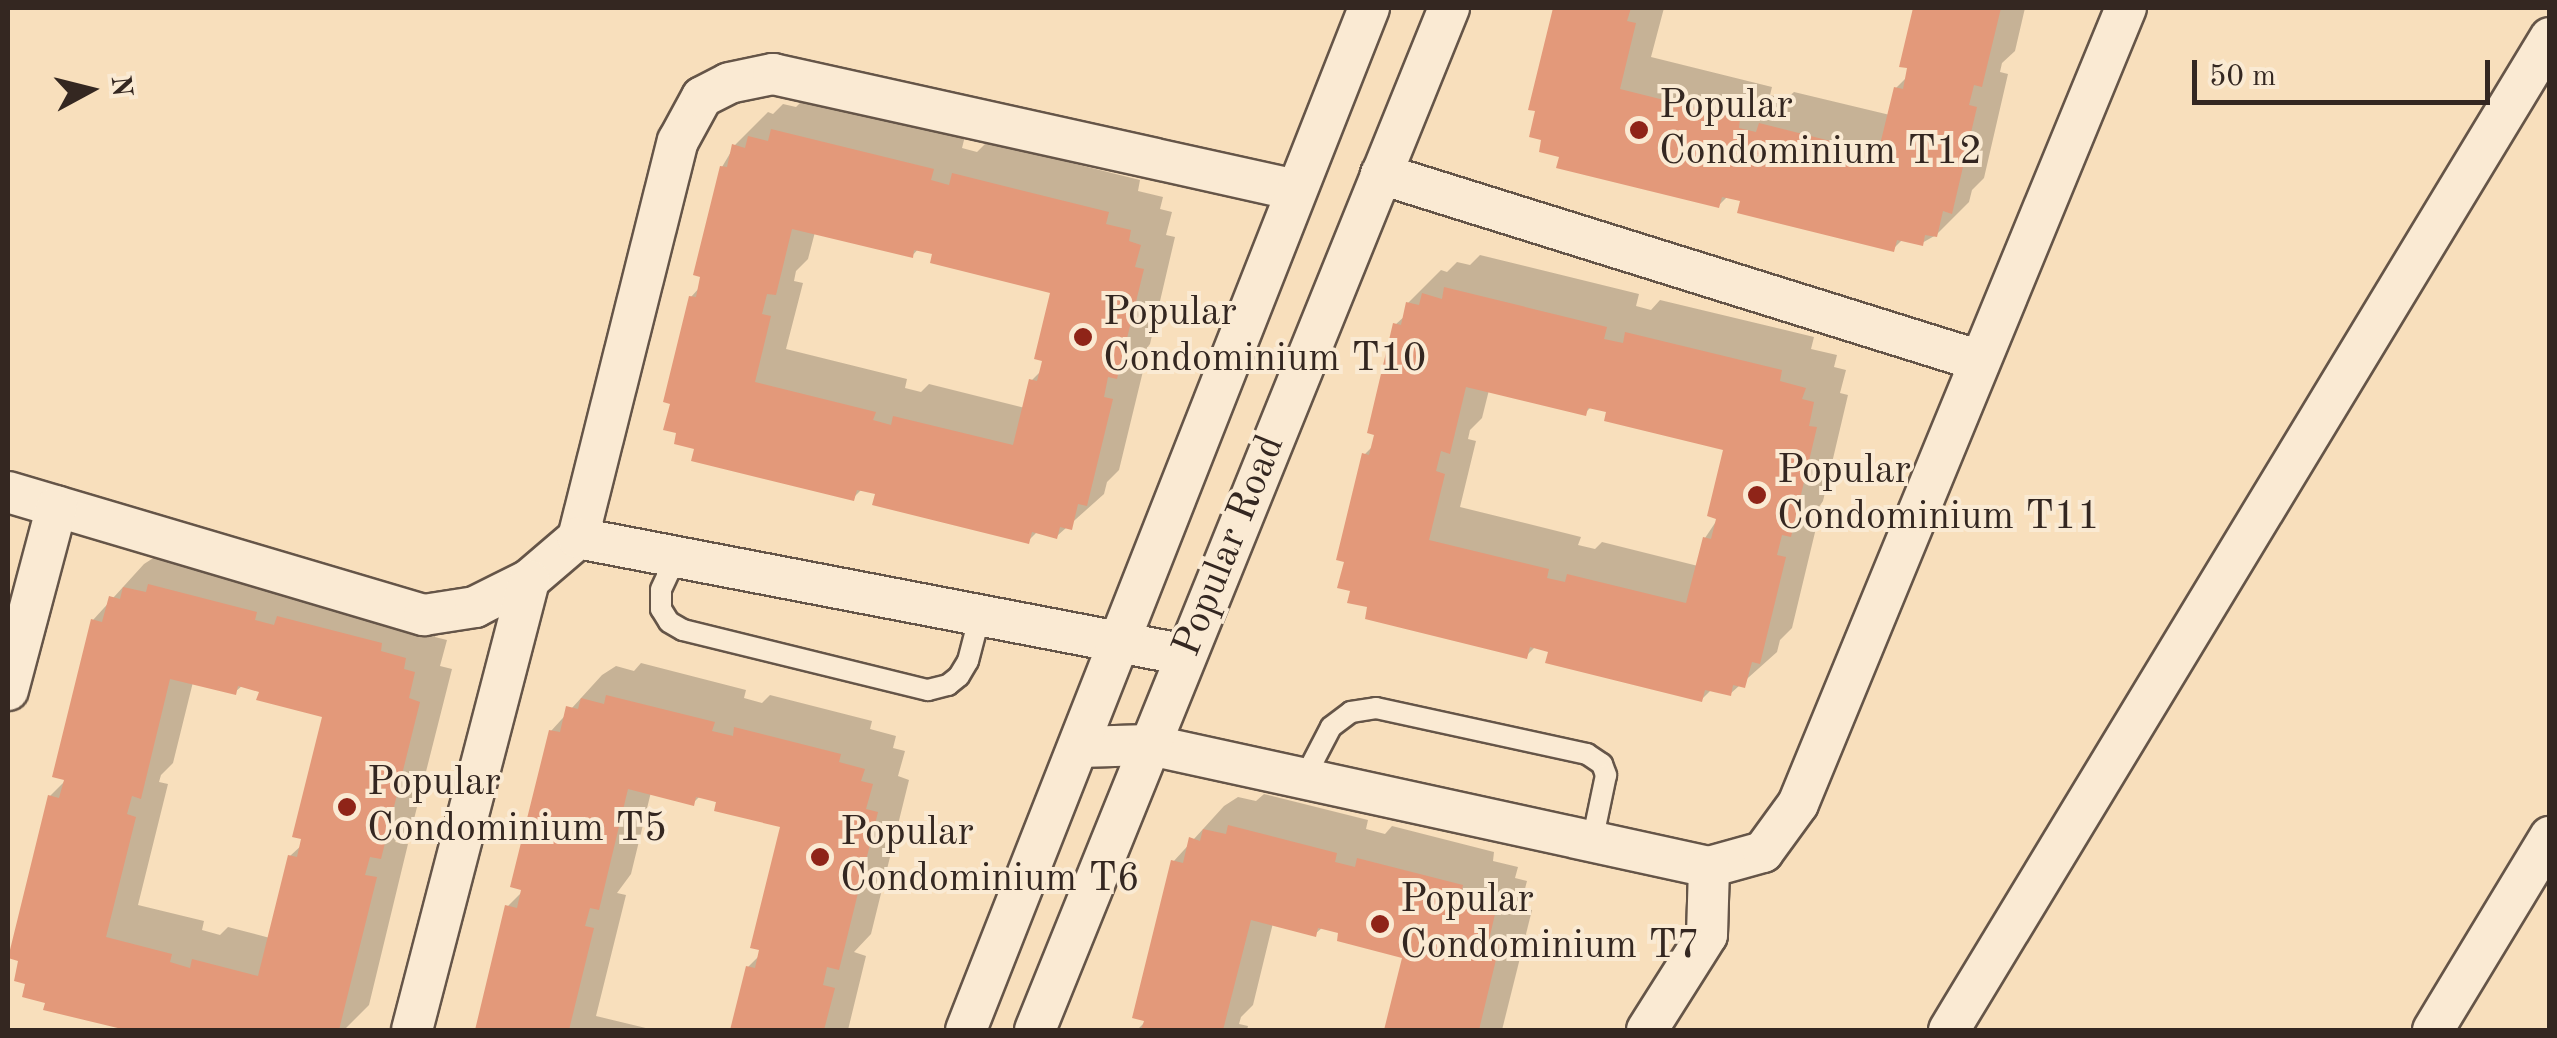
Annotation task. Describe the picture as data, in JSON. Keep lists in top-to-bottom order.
{
  "streets": {
    "street": ["Popular Road"]
  },
  "places": [
    "Popular Condominium T12",
    "Popular Condominium T10",
    "Popular Condominium T11",
    "Popular Condominium T5",
    "Popular Condominium T6",
    "Popular Condominium T7"
  ],
  "scale_bar": "50 m",
  "north": "right"
}
